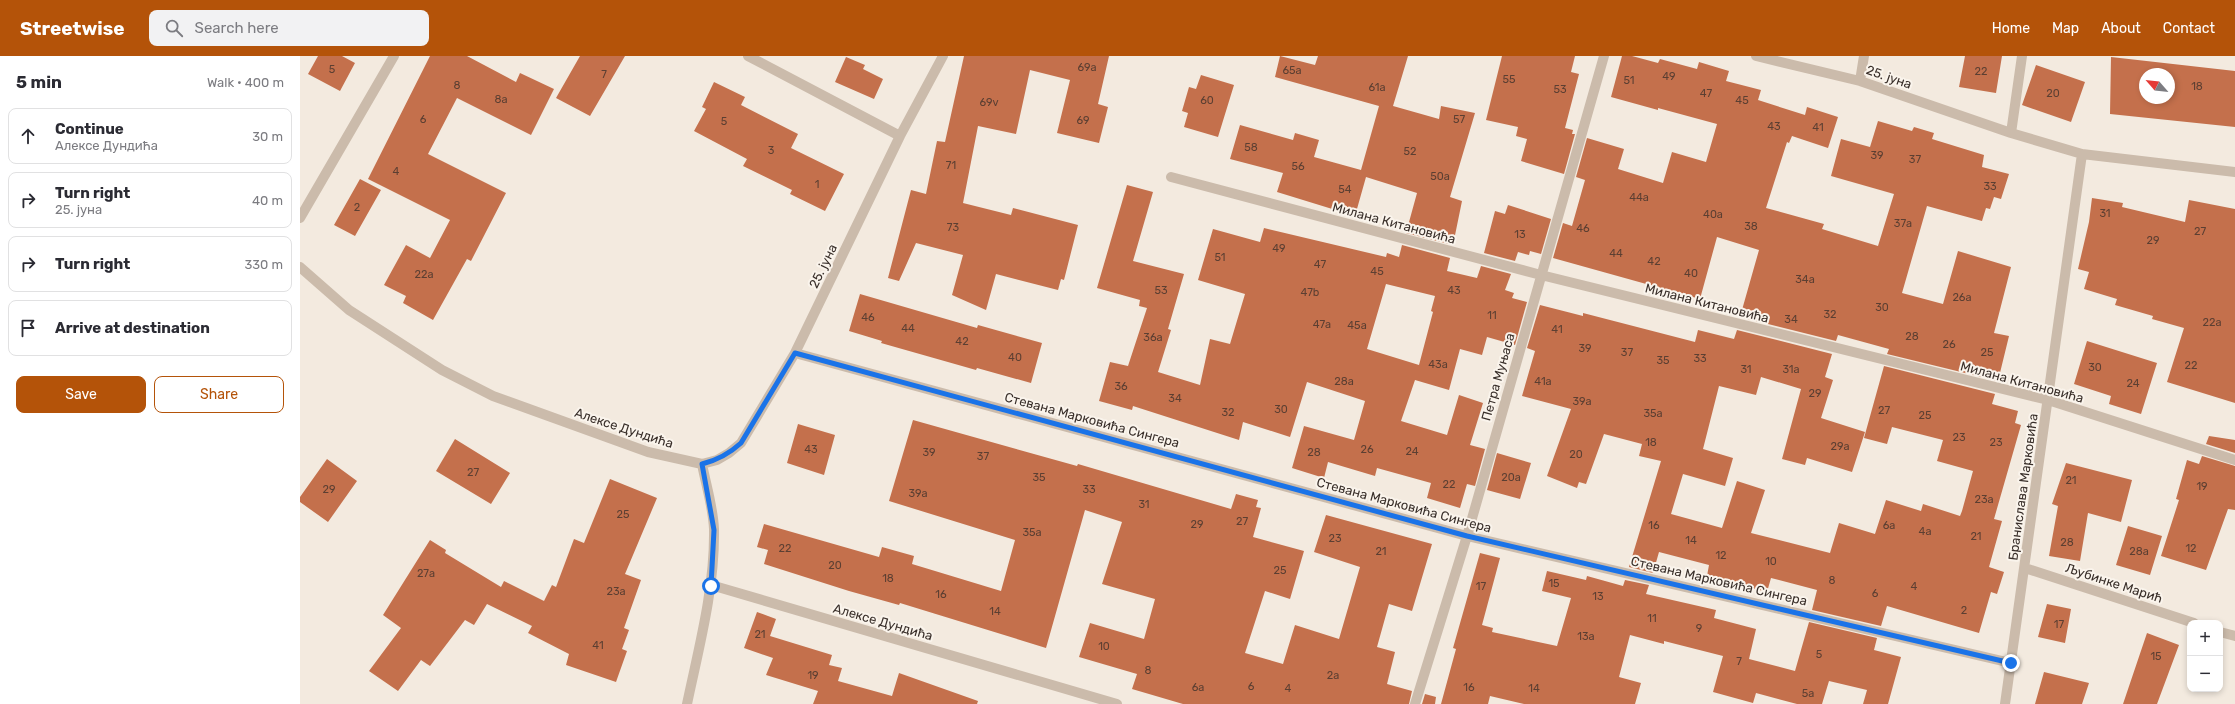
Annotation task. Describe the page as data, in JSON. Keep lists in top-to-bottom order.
{
  "streets": {
    "street": [
      "25. јуна",
      "Милана Китановића",
      "Петра Муњаса",
      "Стевана Марковића Сингера",
      "Алексе Дундића",
      "Бранислава Марковића",
      "Љубинке Марић"
    ]
  },
  "crossings": [
    ["25. јуна", "Стевана Марковића Сингера"],
    ["25. јуна", "Алексе Дундића"],
    ["25. јуна", "Бранислава Марковића"],
    ["Милана Китановића", "Петра Муњаса"],
    ["Милана Китановића", "Бранислава Марковића"],
    ["Петра Муњаса", "Стевана Марковића Сингера"],
    ["Стевана Марковића Сингера", "Бранислава Марковића"],
    ["Бранислава Марковића", "Љубинке Марић"]
  ],
  "house_numbers": [
    "69a",
    "5",
    "65a",
    "22",
    "7",
    "49",
    "55",
    "51",
    "8",
    "18",
    "61a",
    "53",
    "47",
    "20",
    "8a",
    "60",
    "45",
    "69v",
    "6",
    "57",
    "69",
    "5",
    "43",
    "41",
    "58",
    "3",
    "52",
    "39",
    "37",
    "71",
    "56",
    "4",
    "50a",
    "1",
    "33",
    "54",
    "44a",
    "2",
    "31",
    "40a",
    "37a",
    "38",
    "73",
    "46",
    "27",
    "13",
    "29",
    "49",
    "44",
    "51",
    "42",
    "47",
    "45",
    "40",
    "22a",
    "34a",
    "53",
    "43",
    "47b",
    "26a",
    "30",
    "32",
    "11",
    "46",
    "34",
    "22a",
    "47a",
    "45a",
    "44",
    "41",
    "28",
    "36a",
    "42",
    "26",
    "39",
    "37",
    "25",
    "40",
    "33",
    "35",
    "43a",
    "22",
    "30",
    "31",
    "31a",
    "28a",
    "41a",
    "24",
    "36",
    "29",
    "34",
    "39a",
    "30",
    "27",
    "32",
    "35a",
    "25",
    "23",
    "18",
    "23",
    "29a",
    "43",
    "26",
    "24",
    "39",
    "28",
    "20",
    "37",
    "27",
    "35",
    "20a",
    "21",
    "22",
    "19",
    "29",
    "33",
    "39a",
    "23a",
    "31",
    "25",
    "27",
    "29",
    "16",
    "6a",
    "4a",
    "35a",
    "21",
    "23",
    "14",
    "28",
    "22",
    "12",
    "21",
    "28a",
    "12",
    "10",
    "20",
    "25",
    "27a",
    "18",
    "8",
    "15",
    "17",
    "4",
    "23a",
    "6",
    "16",
    "13",
    "2",
    "14",
    "11",
    "17",
    "9",
    "21",
    "13a",
    "41",
    "10",
    "5",
    "15",
    "7",
    "8",
    "19",
    "2a",
    "6",
    "6a",
    "16",
    "4",
    "14",
    "5a"
  ],
  "north": "top left",
  "page": {
    "header": "Streetwise",
    "search": "Search here",
    "nav": [
      "Home",
      "Map",
      "About",
      "Contact"
    ],
    "heading": ["5 min", "Walk · 400 m"],
    "list": [
      ["Continue", "Алексе Дундића", "30 m"],
      ["Turn right", "25. јуна", "40 m"],
      ["Turn right", "330 m"],
      "Arrive at destination"
    ],
    "buttons": ["Save", "Share"],
    "map_buttons": ["+", "−"]
  }
}
